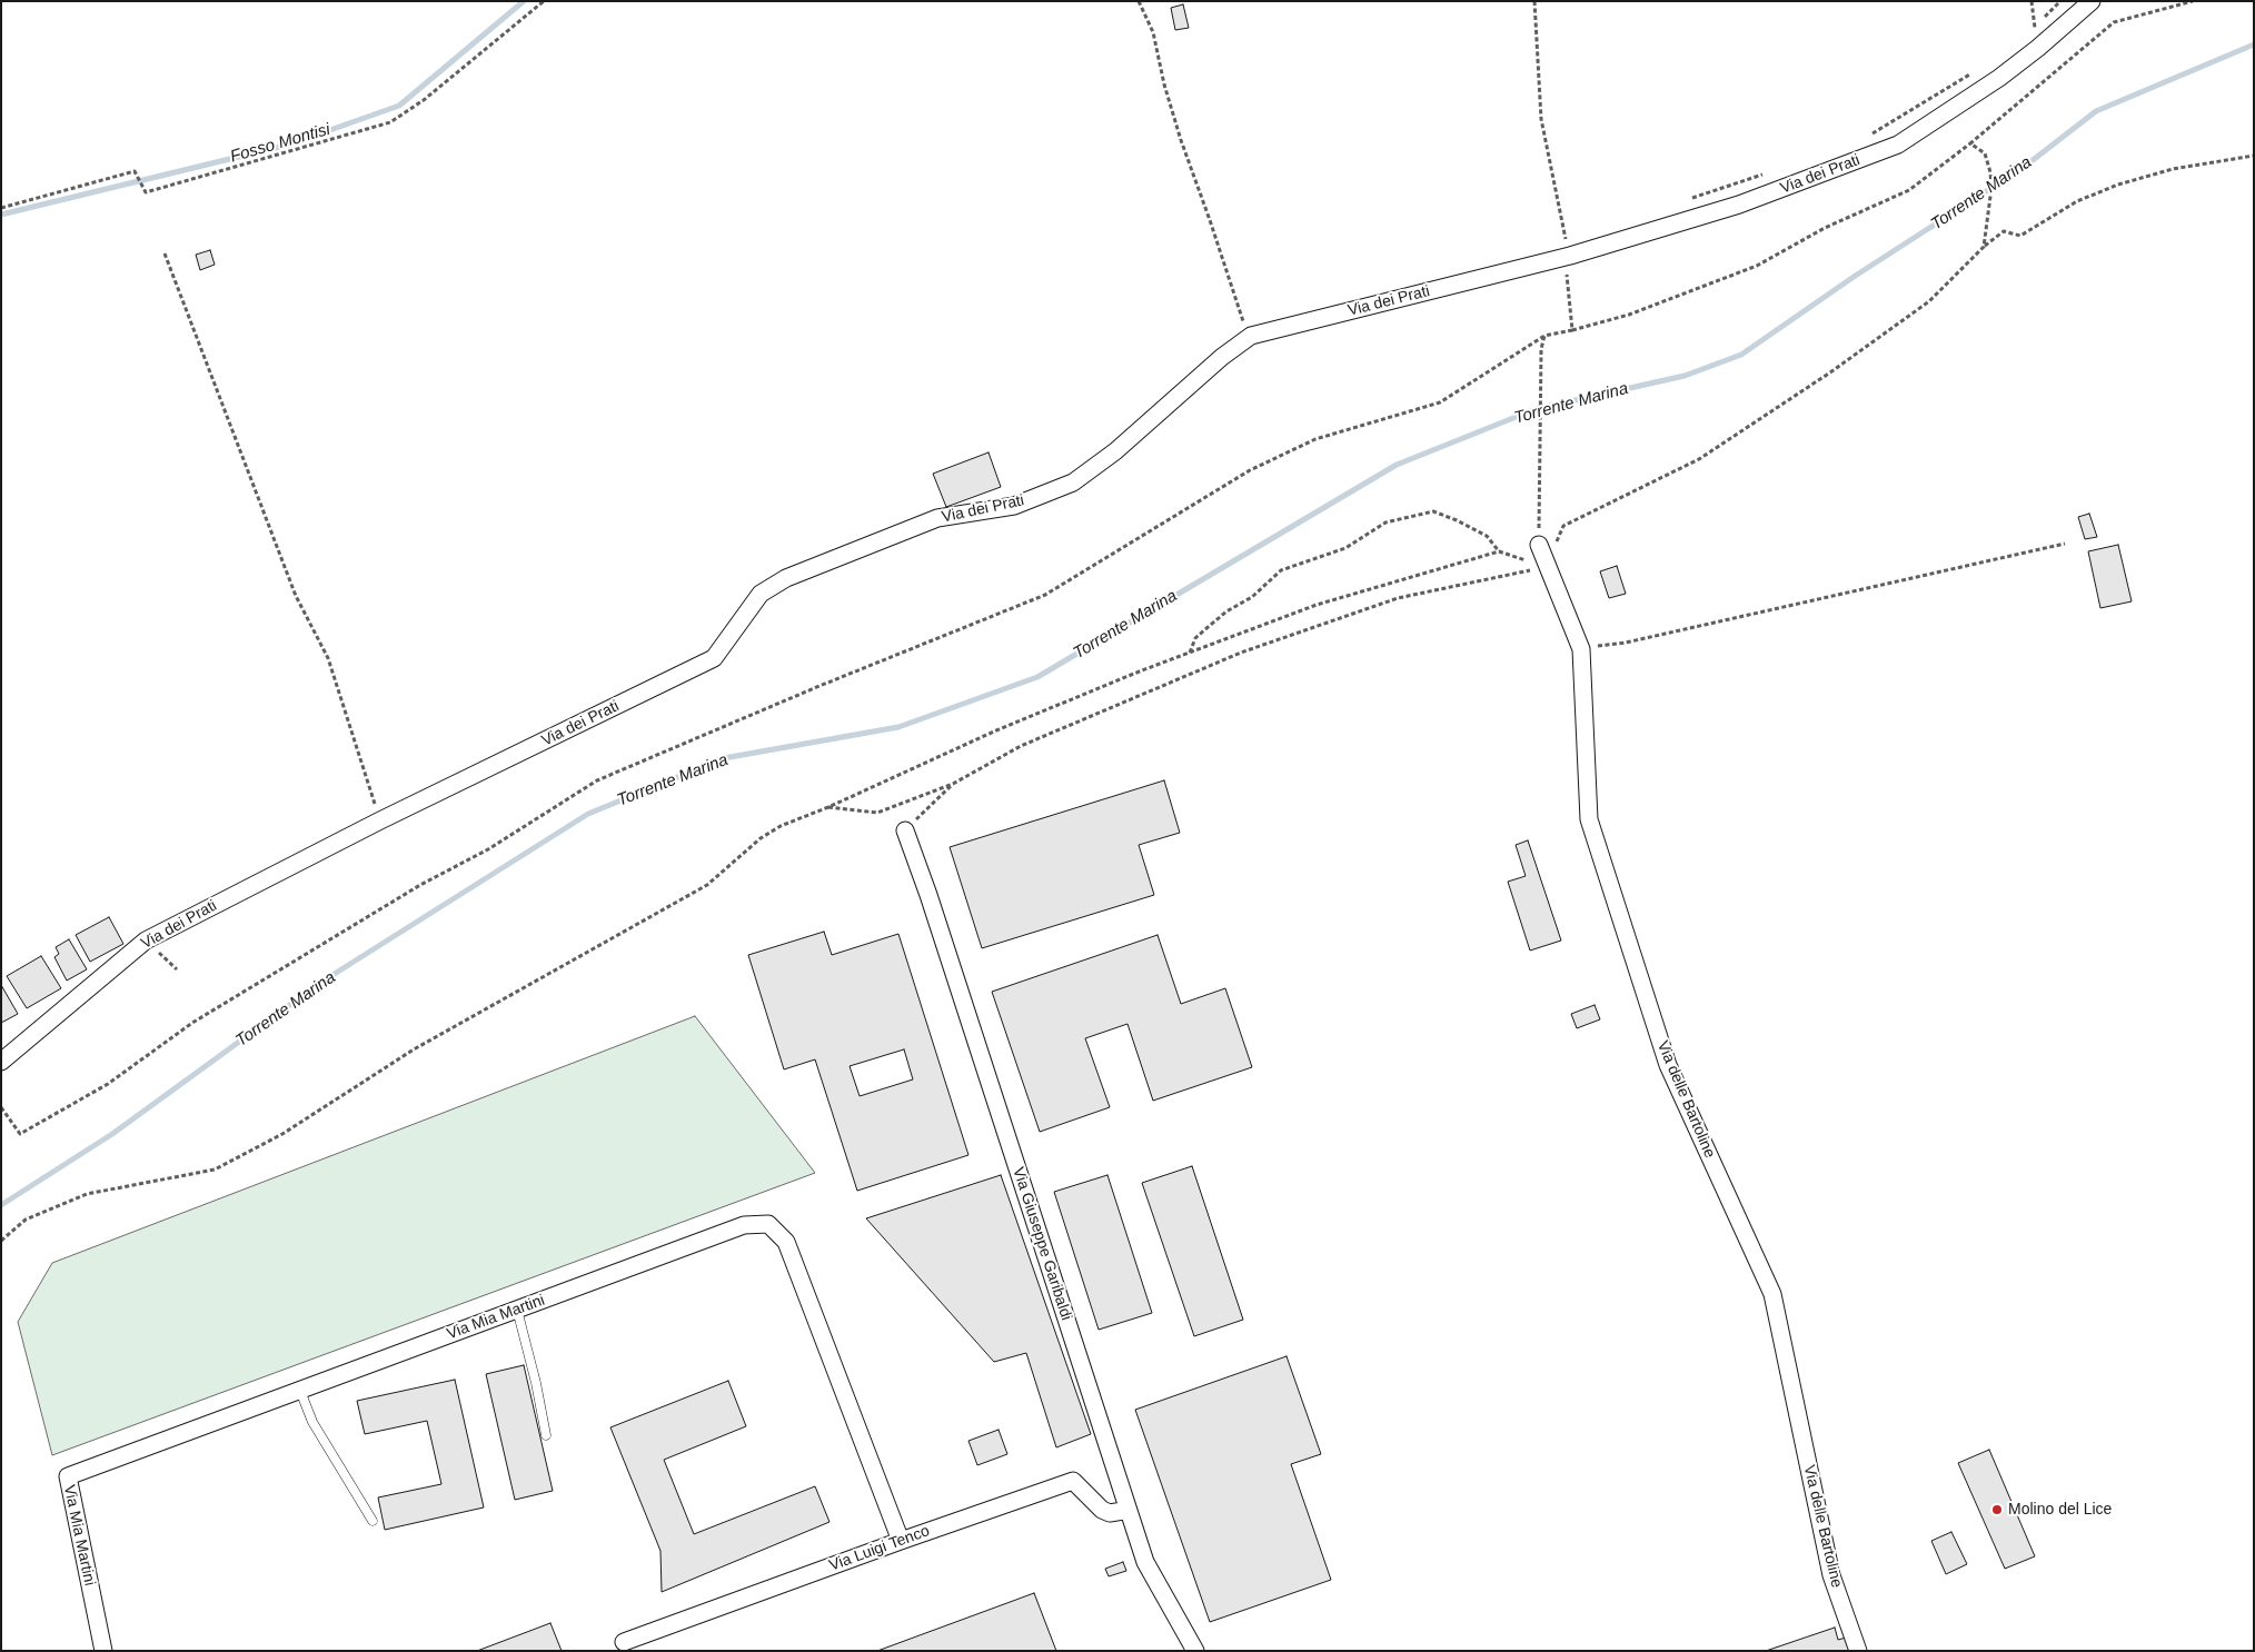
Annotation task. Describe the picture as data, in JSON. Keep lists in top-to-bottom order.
{
  "streets": {
    "street": [
      "Via dei Prati",
      "Via delle Bartoline",
      "Via Giuseppe Garibaldi",
      "Via Mia Martini",
      "Via Luigi Tenco"
    ]
  },
  "crossings": [
    ["Via Giuseppe Garibaldi", "Via Luigi Tenco"],
    ["Via Mia Martini", "Via Luigi Tenco"]
  ],
  "water": ["Fosso Montisi", "Torrente Marina"],
  "places": ["Molino del Lice"]
}
